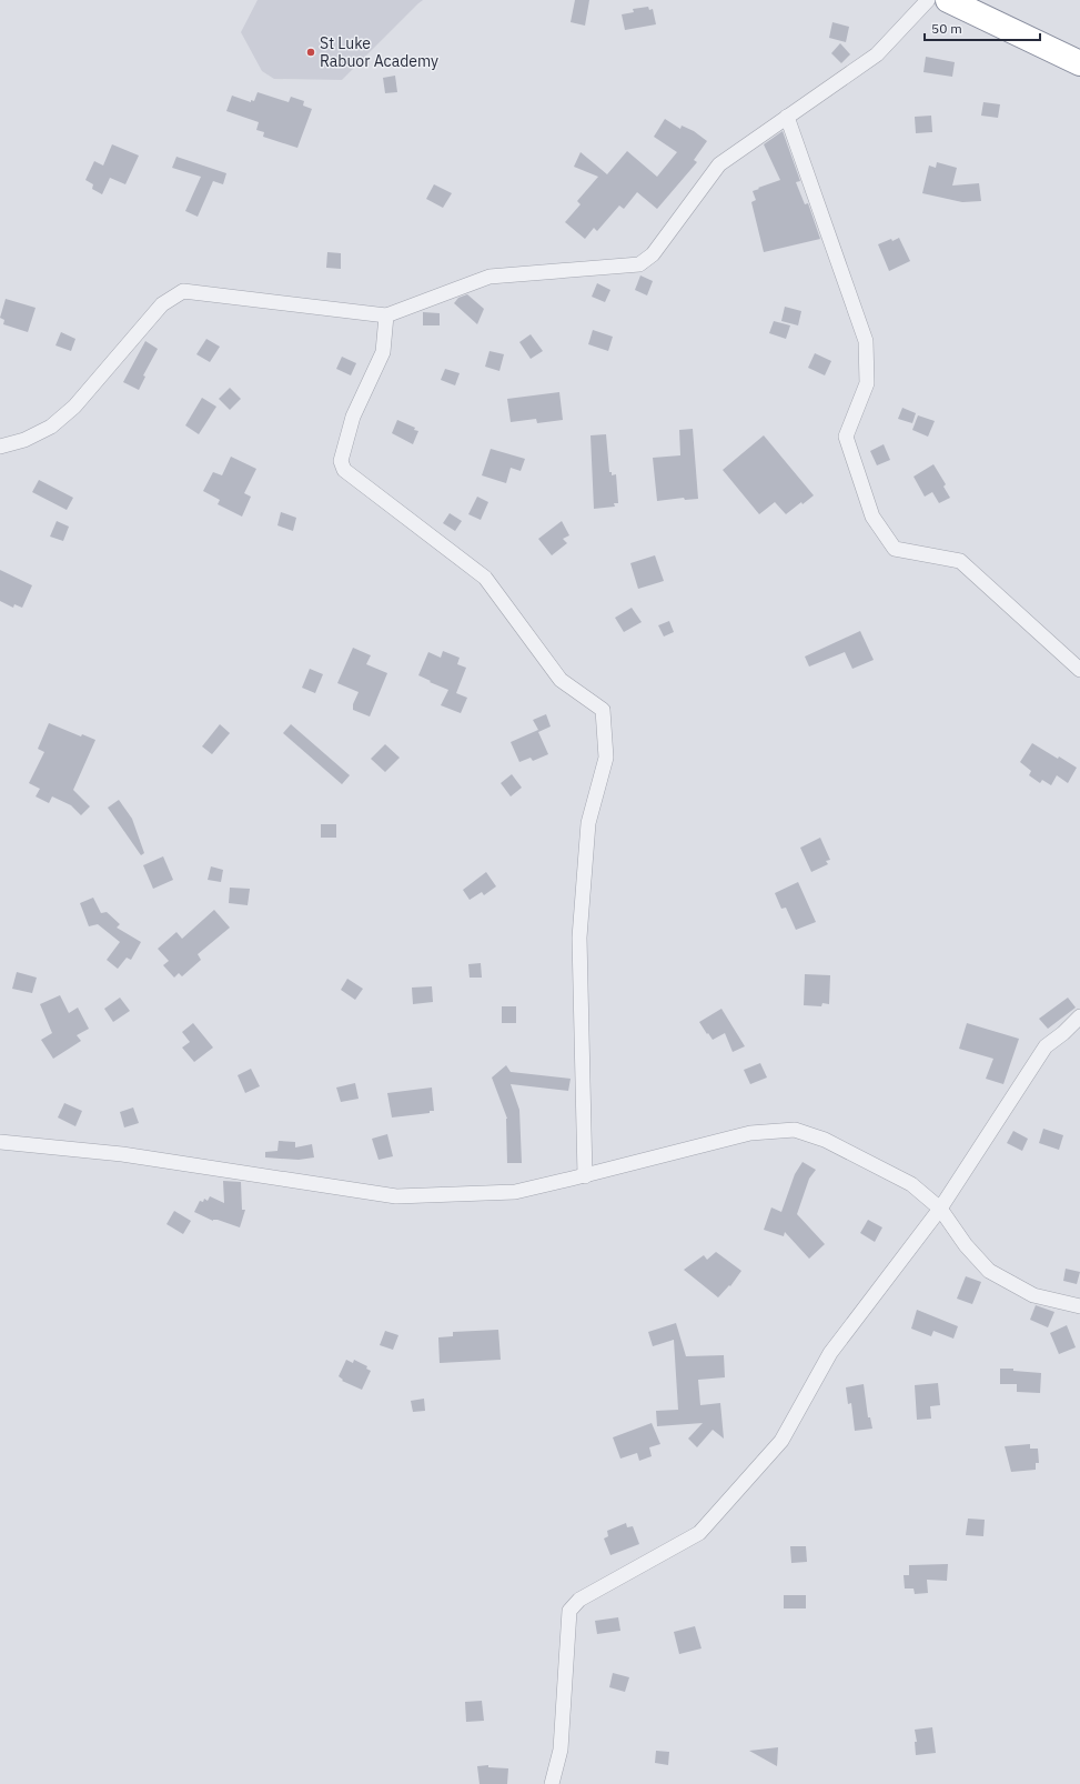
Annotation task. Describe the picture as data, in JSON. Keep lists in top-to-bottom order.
{
  "places": ["St Luke Rabuor Academy"],
  "scale_bar": "50 m"
}
